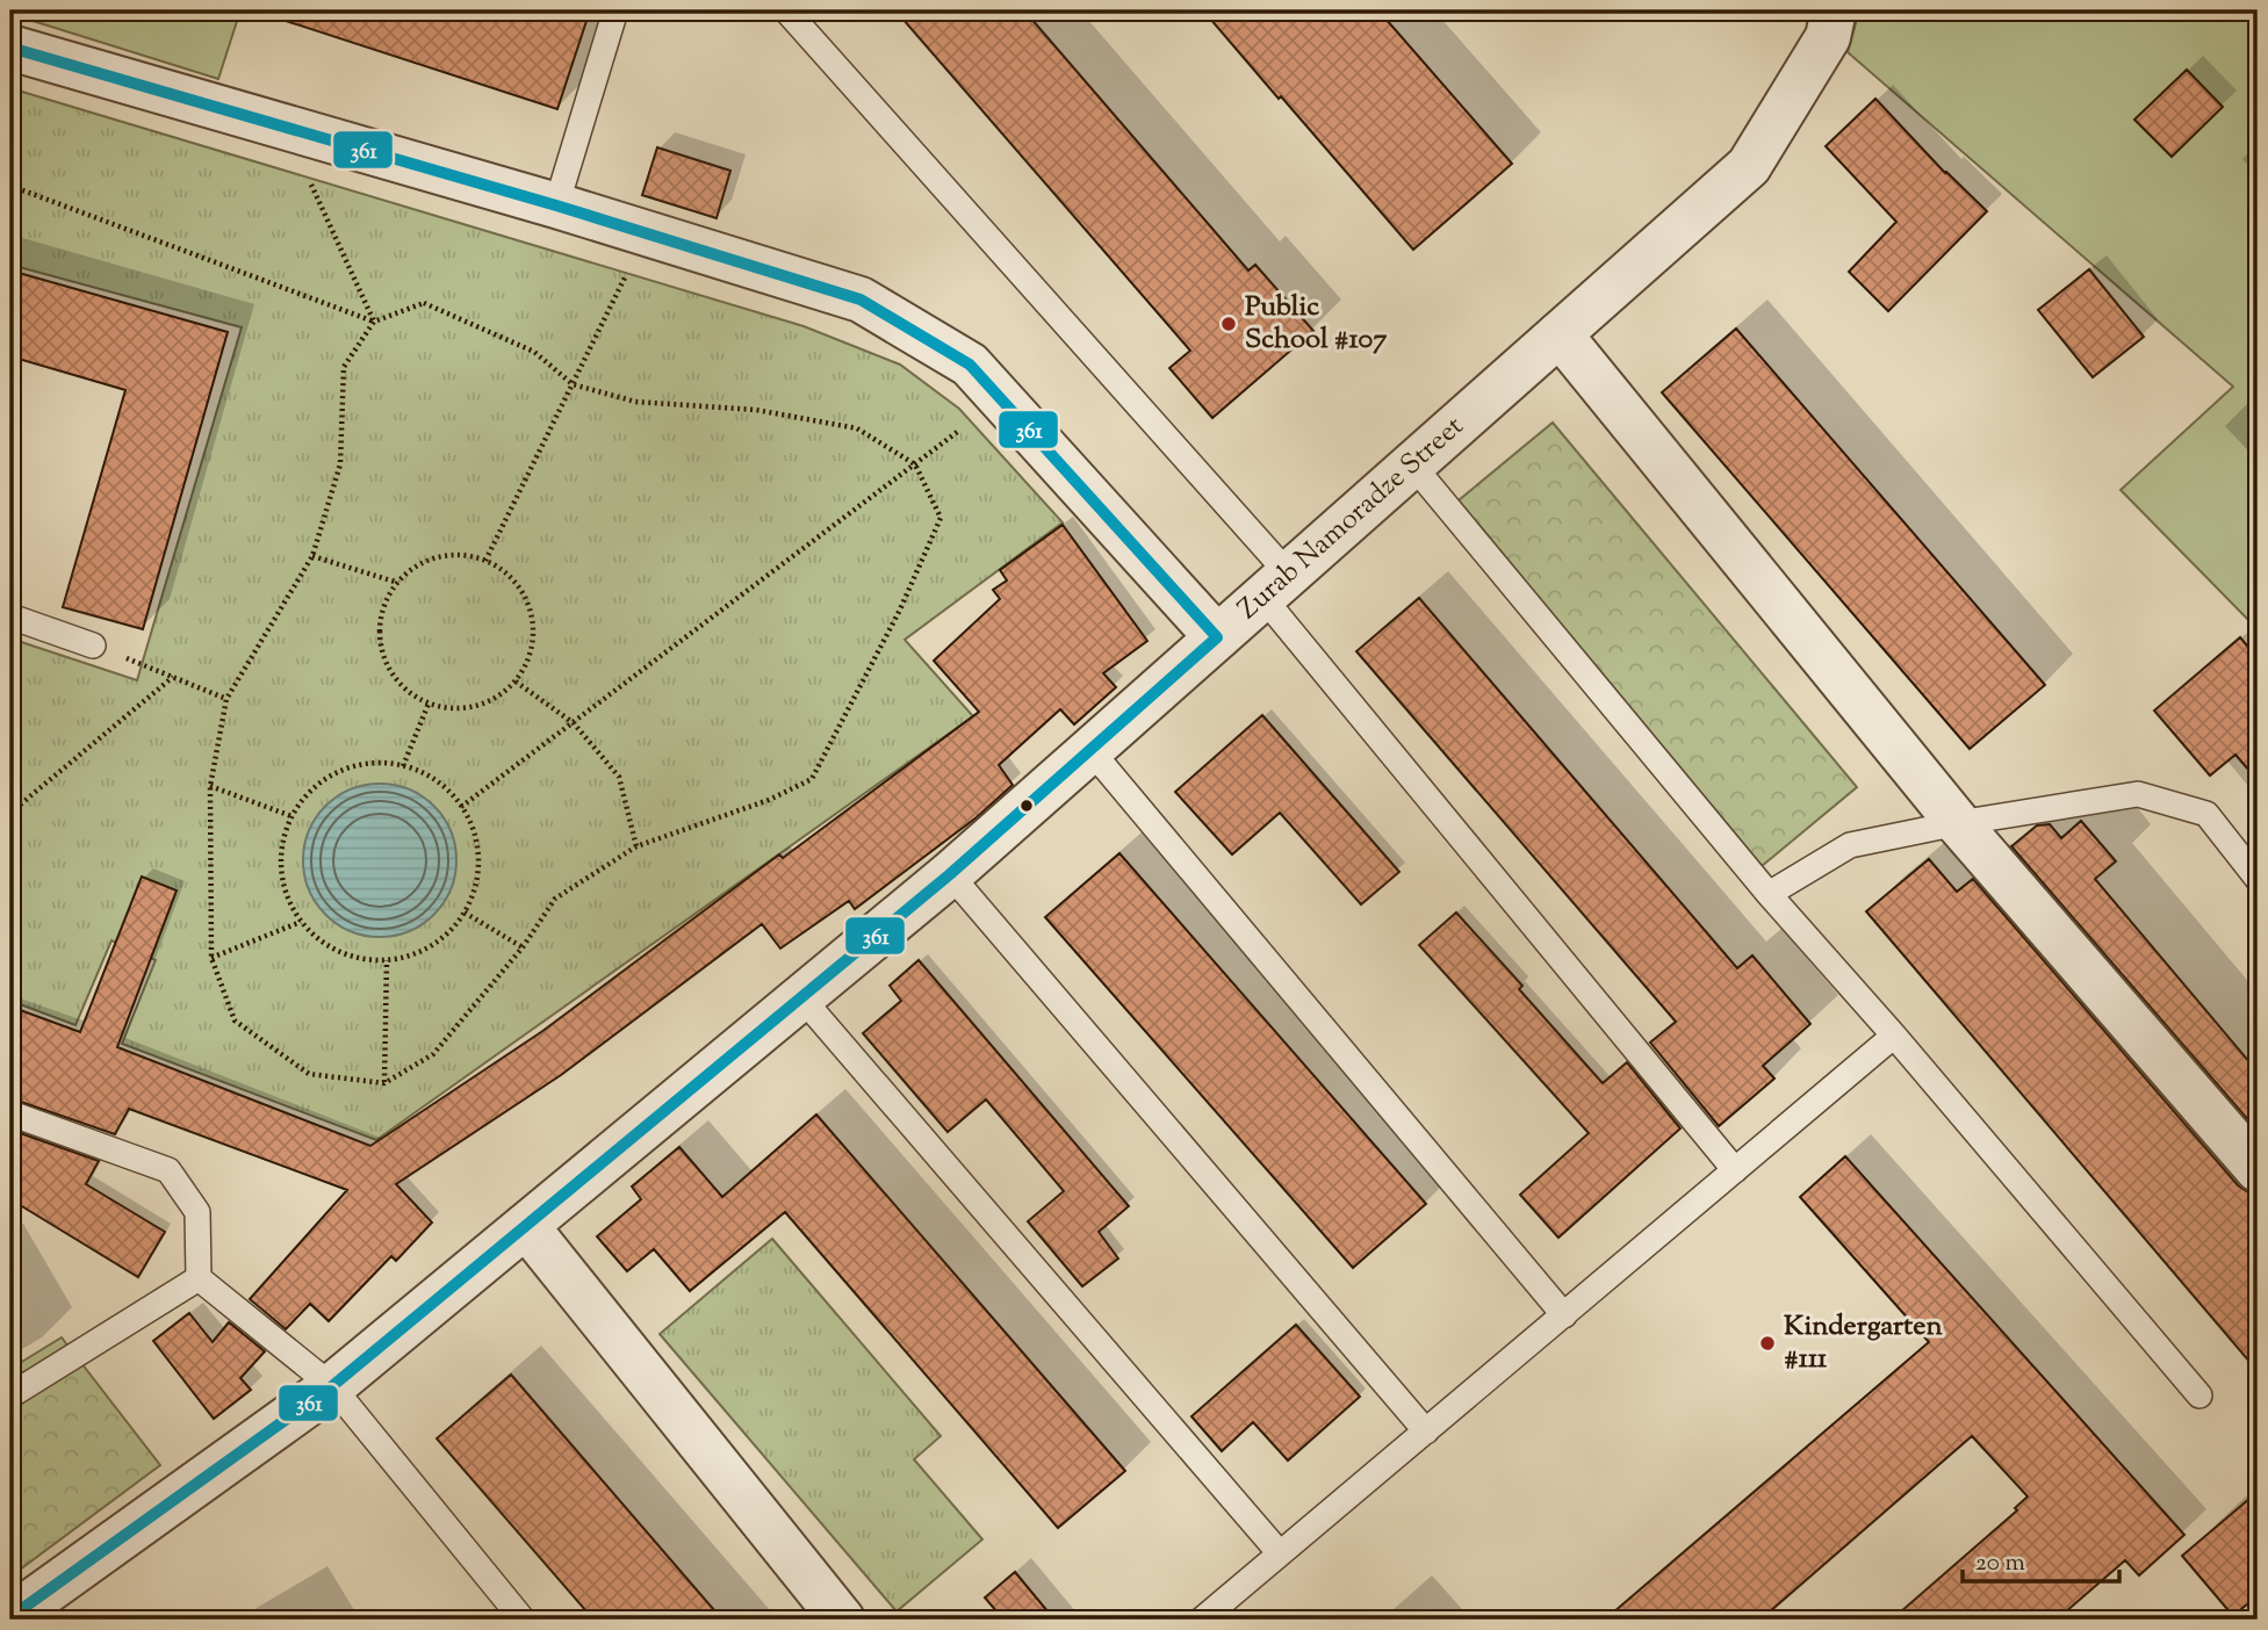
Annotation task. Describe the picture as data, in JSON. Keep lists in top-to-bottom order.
{
  "streets": {
    "street": ["Zurab Namoradze Street"]
  },
  "places": ["Public School #107", "Kindergarten #111"],
  "lines": ["transit line 361"],
  "scale_bar": "20 m"
}
